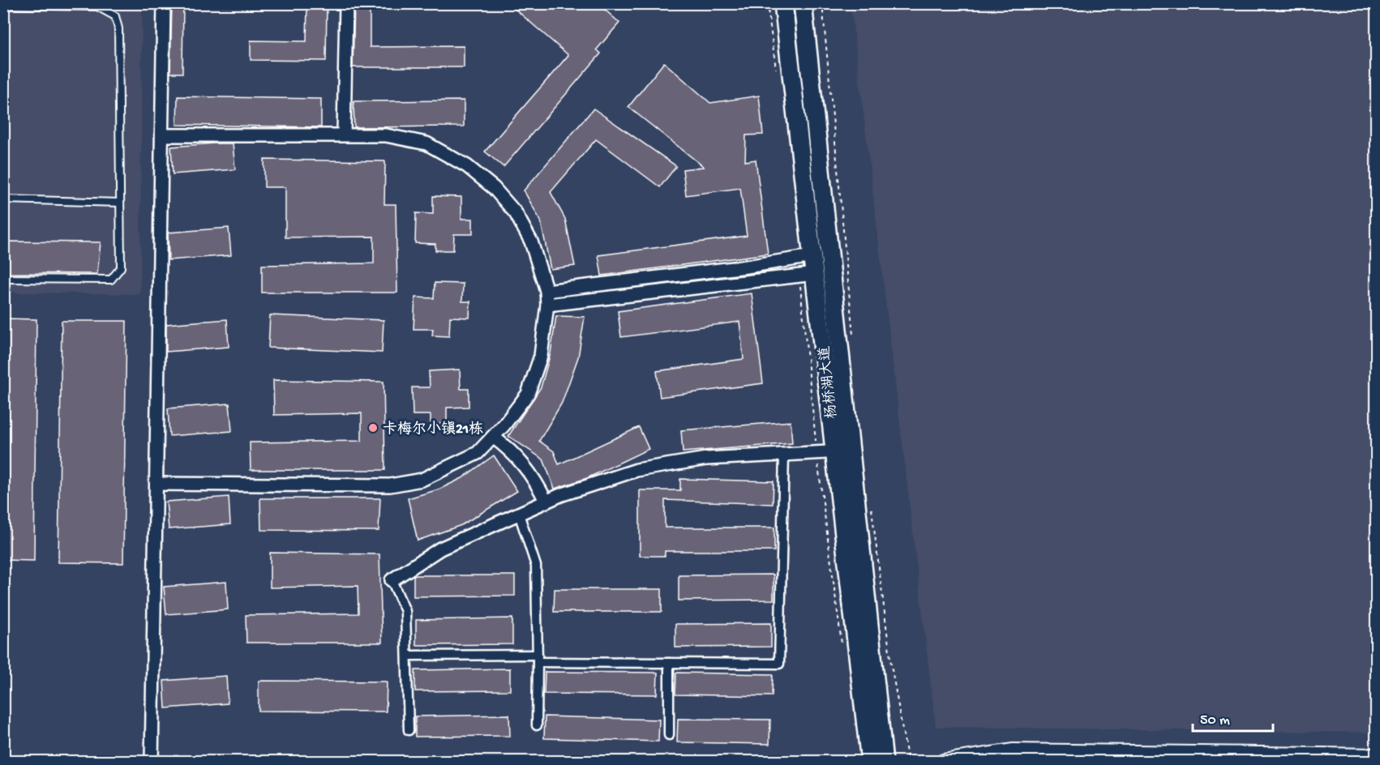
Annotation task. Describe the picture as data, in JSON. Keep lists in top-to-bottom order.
{
  "streets": {
    "main road": ["杨桥湖大道"]
  },
  "places": ["卡梅尔小镇21栋"],
  "scale_bar": "50 m"
}
